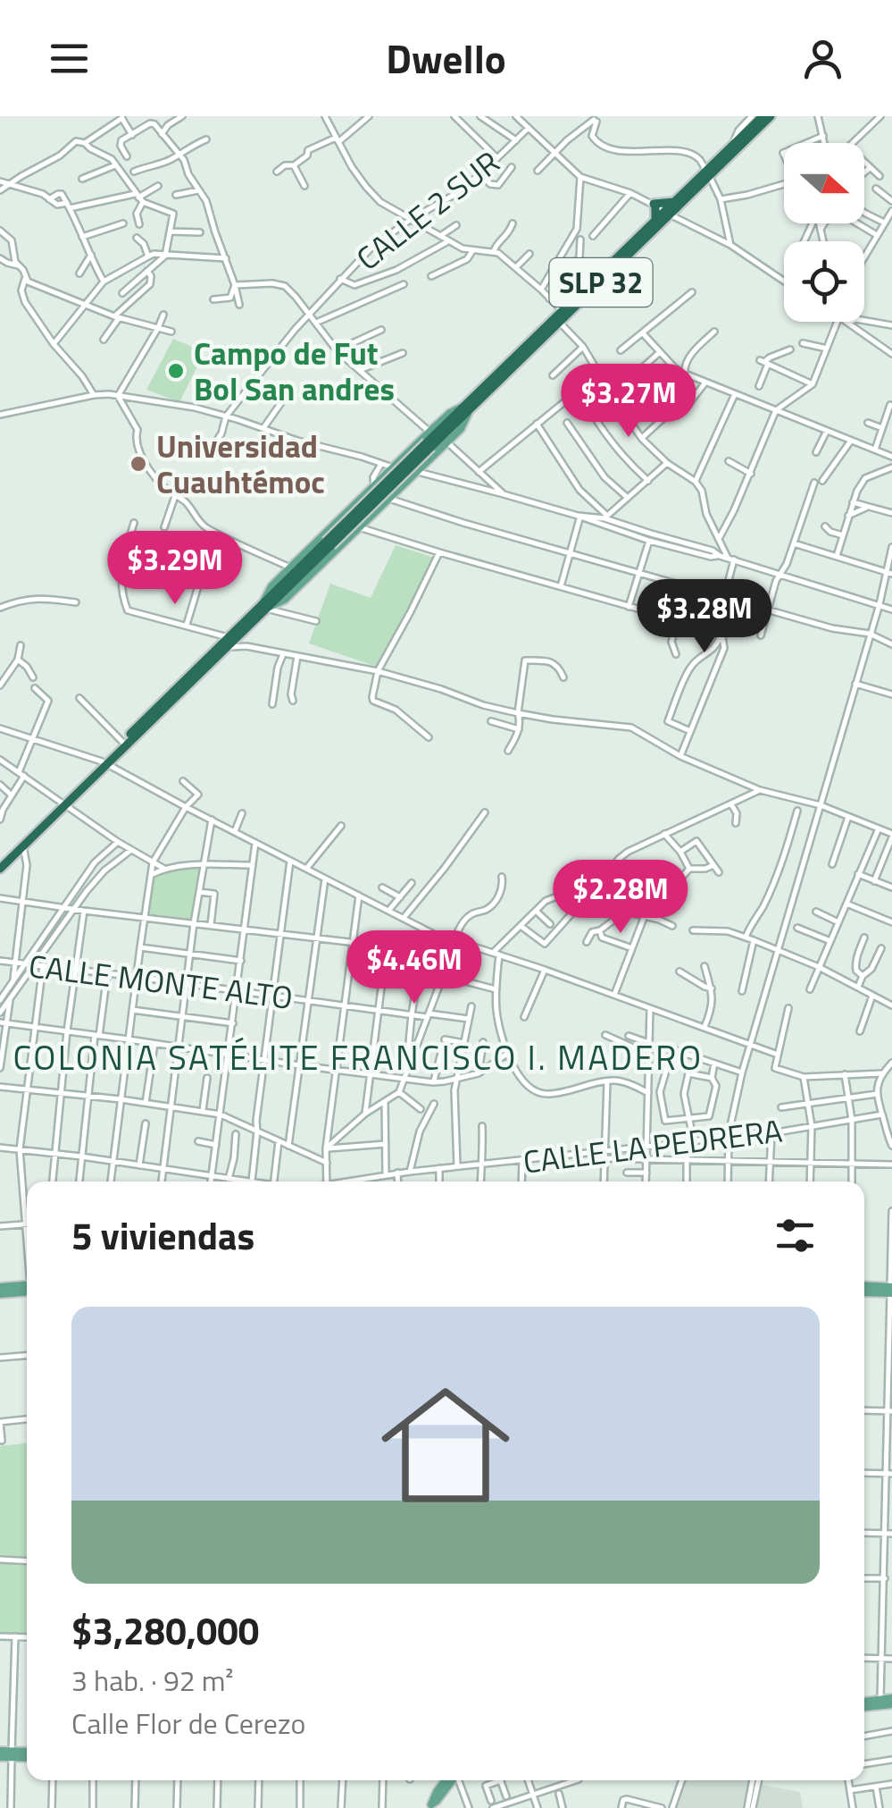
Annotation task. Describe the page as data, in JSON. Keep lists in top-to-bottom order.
{
  "streets": {
    "highway": ["SLP 32"],
    "street": ["CALLE 2 SUR", "CALLE MONTE ALTO", "CALLE LA PEDRERA"]
  },
  "districts": ["COLONIA SATÉLITE FRANCISCO I. MADERO"],
  "places": ["Campo de Fut Bol San andres", "Universidad Cuauhtémoc"],
  "north": "right",
  "page": {
    "header": "Dwello",
    "price": [
      "$3.27M",
      "$3.29M",
      "$3.28M",
      "$2.28M",
      "$4.46M"
    ],
    "heading": "5 viviendas",
    "list": [
      {
        "name": "$3,280,000",
        "note": "3 hab. · 92 m² · Calle Flor de Cerezo"
      }
    ]
  }
}
